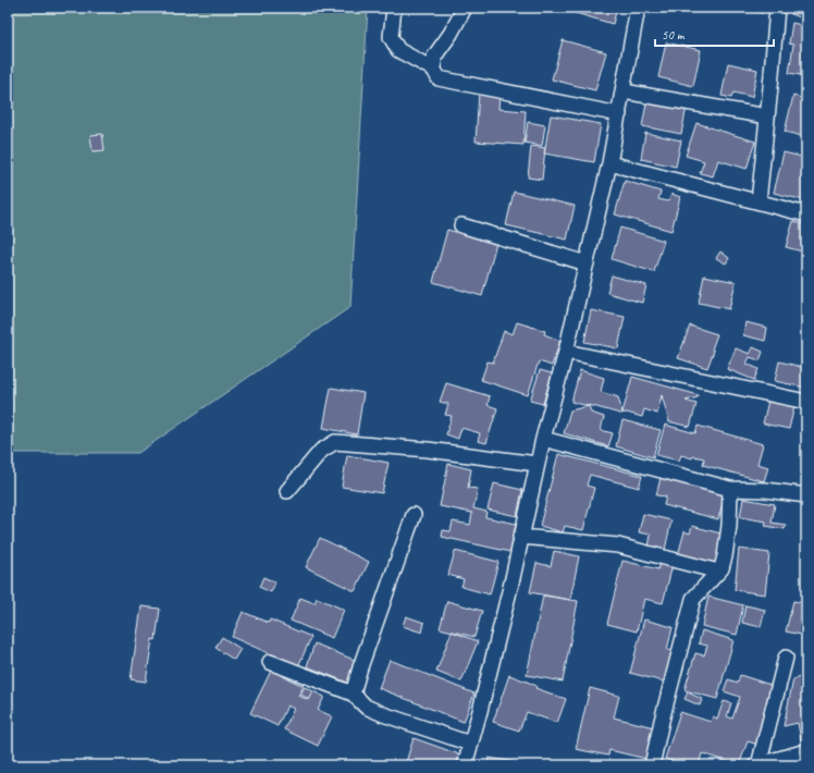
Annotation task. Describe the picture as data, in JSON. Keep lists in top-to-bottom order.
{
  "scale_bar": "50 m"
}
